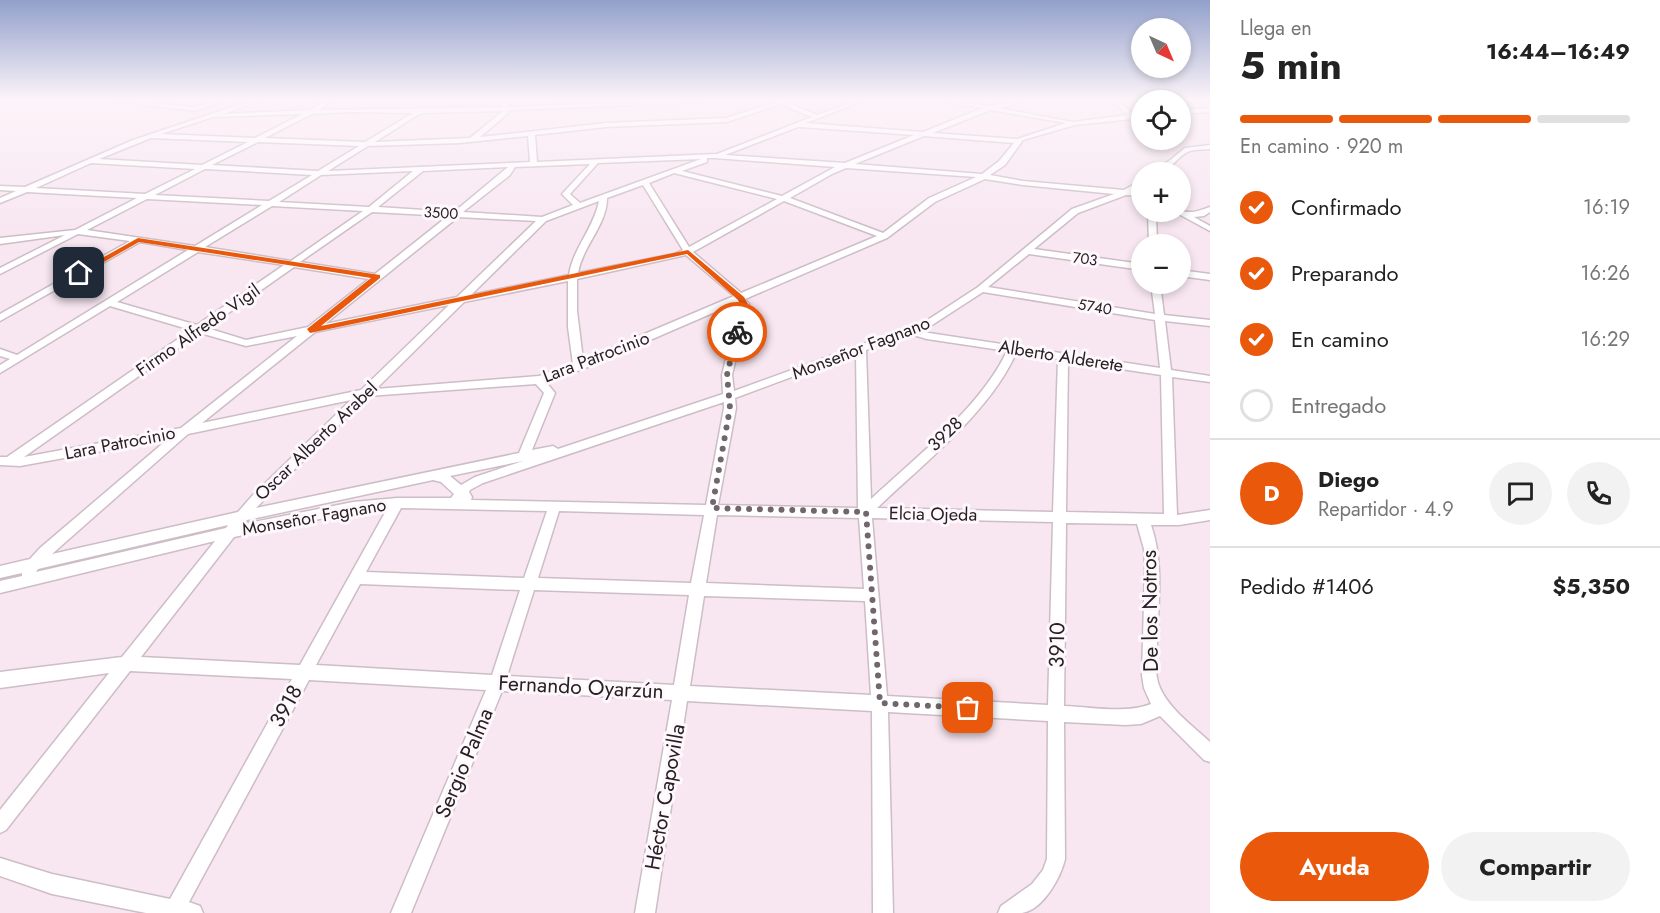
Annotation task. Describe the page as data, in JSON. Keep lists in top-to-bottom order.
{
  "streets": {
    "street": [
      "3500",
      "703",
      "5740",
      "Firmo Alfredo Vigil",
      "Monseñor Fagnano",
      "Alberto Alderete",
      "Lara Patrocinio",
      "3928",
      "Oscar Alberto Arabel",
      "Elcia Ojeda",
      "De los Notros",
      "3910",
      "Fernando Oyarzún",
      "3918",
      "Sergio Palma",
      "Héctor Capovilla"
    ]
  },
  "crossings": [
    ["3500", "Firmo Alfredo Vigil"],
    ["3500", "Oscar Alberto Arabel"],
    ["703", "Monseñor Fagnano"],
    ["5740", "Monseñor Fagnano"],
    ["Firmo Alfredo Vigil", "Lara Patrocinio"],
    ["Monseñor Fagnano", "Alberto Alderete"],
    ["Monseñor Fagnano", "Oscar Alberto Arabel"],
    ["Monseñor Fagnano", "Elcia Ojeda"],
    ["Monseñor Fagnano", "3918"],
    ["Monseñor Fagnano", "Héctor Capovilla"],
    ["Alberto Alderete", "3928"],
    ["Alberto Alderete", "3910"],
    ["Lara Patrocinio", "Oscar Alberto Arabel"],
    ["Lara Patrocinio", "Héctor Capovilla"],
    ["3928", "Elcia Ojeda"],
    ["Oscar Alberto Arabel", "Fernando Oyarzún"],
    ["Elcia Ojeda", "De los Notros"],
    ["Elcia Ojeda", "3910"],
    ["Elcia Ojeda", "Sergio Palma"],
    ["Elcia Ojeda", "Héctor Capovilla"],
    ["De los Notros", "Fernando Oyarzún"],
    ["3910", "Fernando Oyarzún"],
    ["Fernando Oyarzún", "3918"],
    ["Fernando Oyarzún", "Sergio Palma"],
    ["Fernando Oyarzún", "Héctor Capovilla"]
  ],
  "north": "bottom right",
  "page": {
    "heading": ["5 min", "Llega en", "16:44–16:49"],
    "panel": [
      "Diego",
      "Repartidor · 4.9",
      "Pedido #1406",
      "$5,350"
    ],
    "map_buttons": ["+", "−"],
    "bar": "En camino · 920 m",
    "list": [
      ["Confirmado", "16:19"],
      ["Preparando", "16:26"],
      ["En camino", "16:29"],
      "Entregado"
    ],
    "round": "D",
    "buttons": ["Ayuda", "Compartir"]
  }
}
